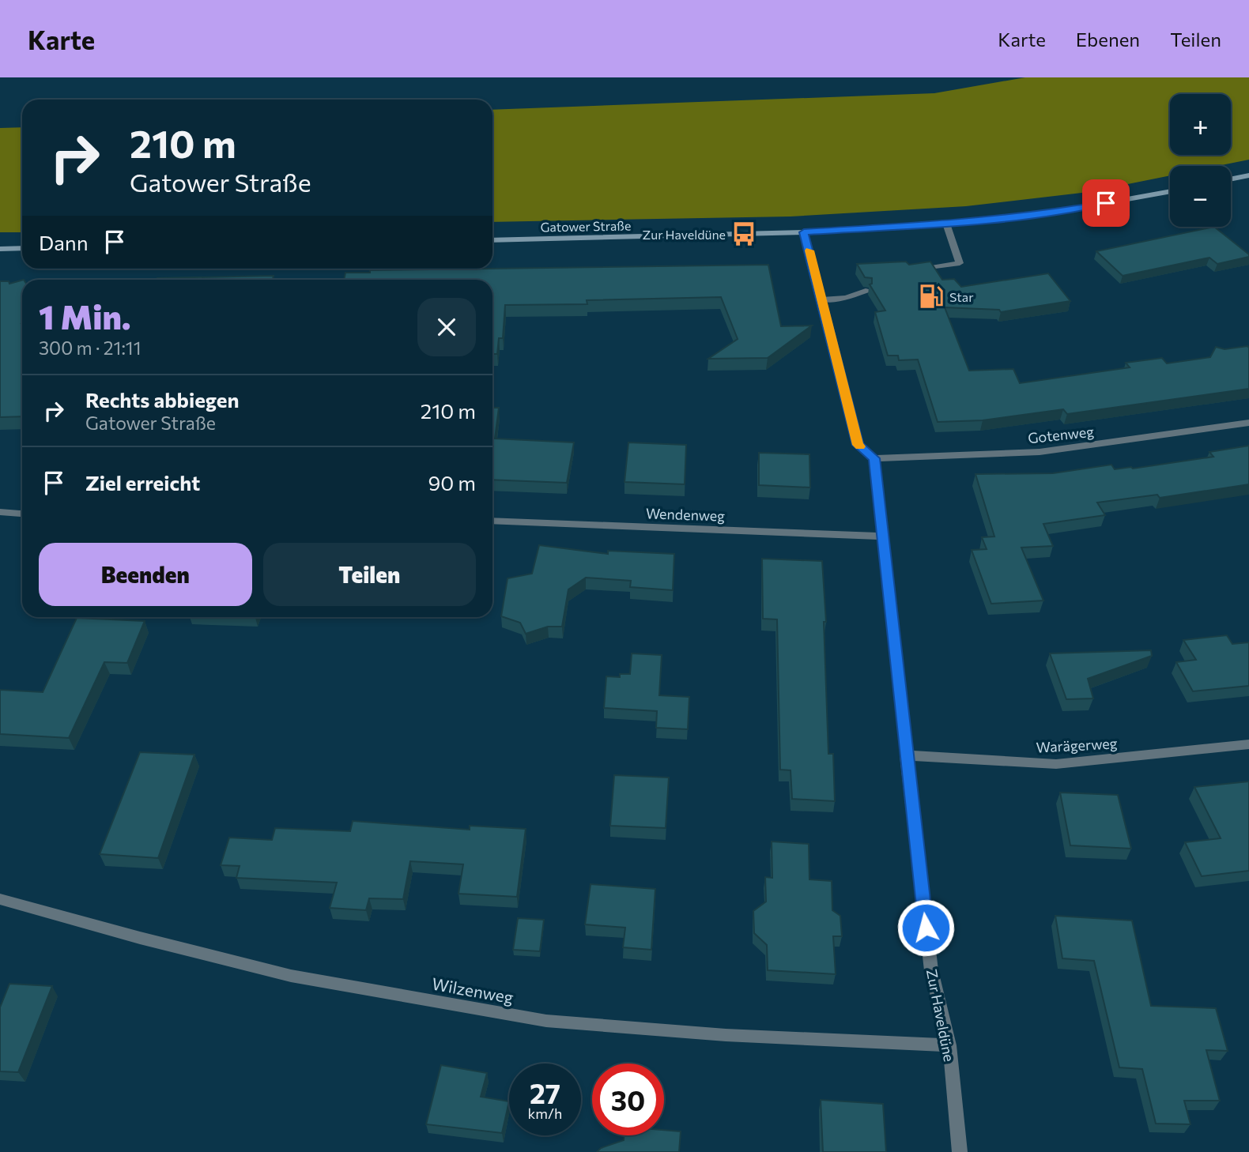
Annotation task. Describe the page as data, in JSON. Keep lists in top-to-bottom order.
{
  "streets": {
    "main road": ["Gatower Straße"],
    "street": [
      "Gotenweg",
      "Wendenweg",
      "Warägerweg",
      "Wilzenweg",
      "Zur Haveldüne"
    ]
  },
  "crossings": [
    ["Gotenweg", "Zur Haveldüne"],
    ["Wendenweg", "Zur Haveldüne"],
    ["Warägerweg", "Zur Haveldüne"],
    ["Wilzenweg", "Zur Haveldüne"]
  ],
  "places": {
    "bus stop": ["Zur Haveldüne"],
    "fuel station": ["Star"]
  },
  "page": {
    "header": "Karte",
    "nav": ["Karte", "Ebenen", "Teilen"],
    "map_buttons": ["+", "−"],
    "turn": ["210 m", "Gatower Straße"],
    "then": "Dann",
    "heading": ["1 Min.", "300 m · 21:11"],
    "list": [
      {
        "name": "Rechts abbiegen",
        "note": "Gatower Straße",
        "value": "210 m"
      },
      {
        "name": "Ziel erreicht",
        "value": "90 m"
      }
    ],
    "buttons": ["Beenden", "Teilen"],
    "speed": "27 km/h",
    "limit": "30"
  }
}
